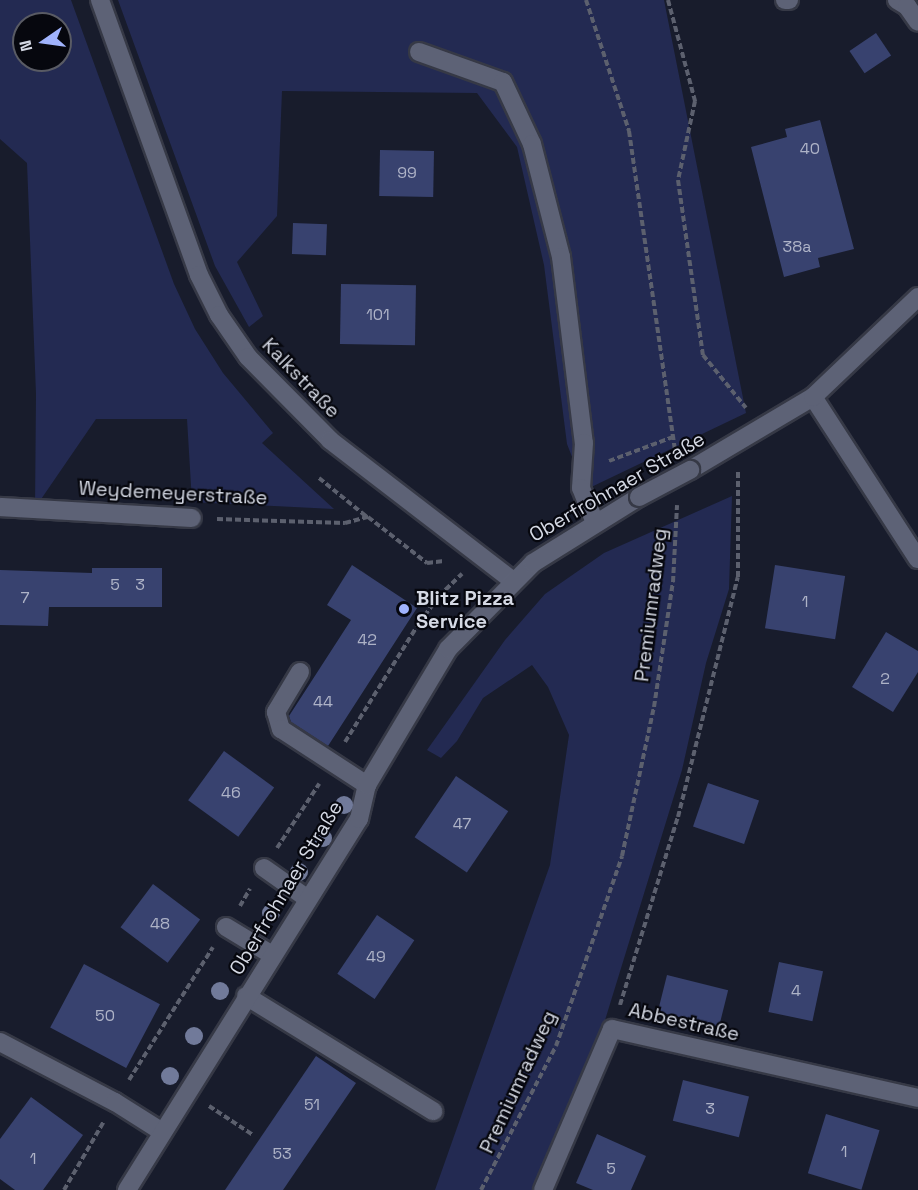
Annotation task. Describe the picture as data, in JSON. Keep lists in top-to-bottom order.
{
  "streets": {
    "main road": [
      "Kalkstraße",
      "Oberfrohnaer Straße",
      "Weydemeyerstraße",
      "Abbestraße"
    ],
    "path": ["Premiumradweg"]
  },
  "crossings": [
    ["Kalkstraße", "Oberfrohnaer Straße"]
  ],
  "places": ["Blitz Pizza Service"],
  "house_numbers": [
    "40",
    "99",
    "38a",
    "101",
    "5",
    "3",
    "7",
    "1",
    "42",
    "2",
    "44",
    "46",
    "47",
    "48",
    "49",
    "4",
    "50",
    "51",
    "3",
    "1",
    "53",
    "1",
    "5"
  ],
  "north": "left"
}
